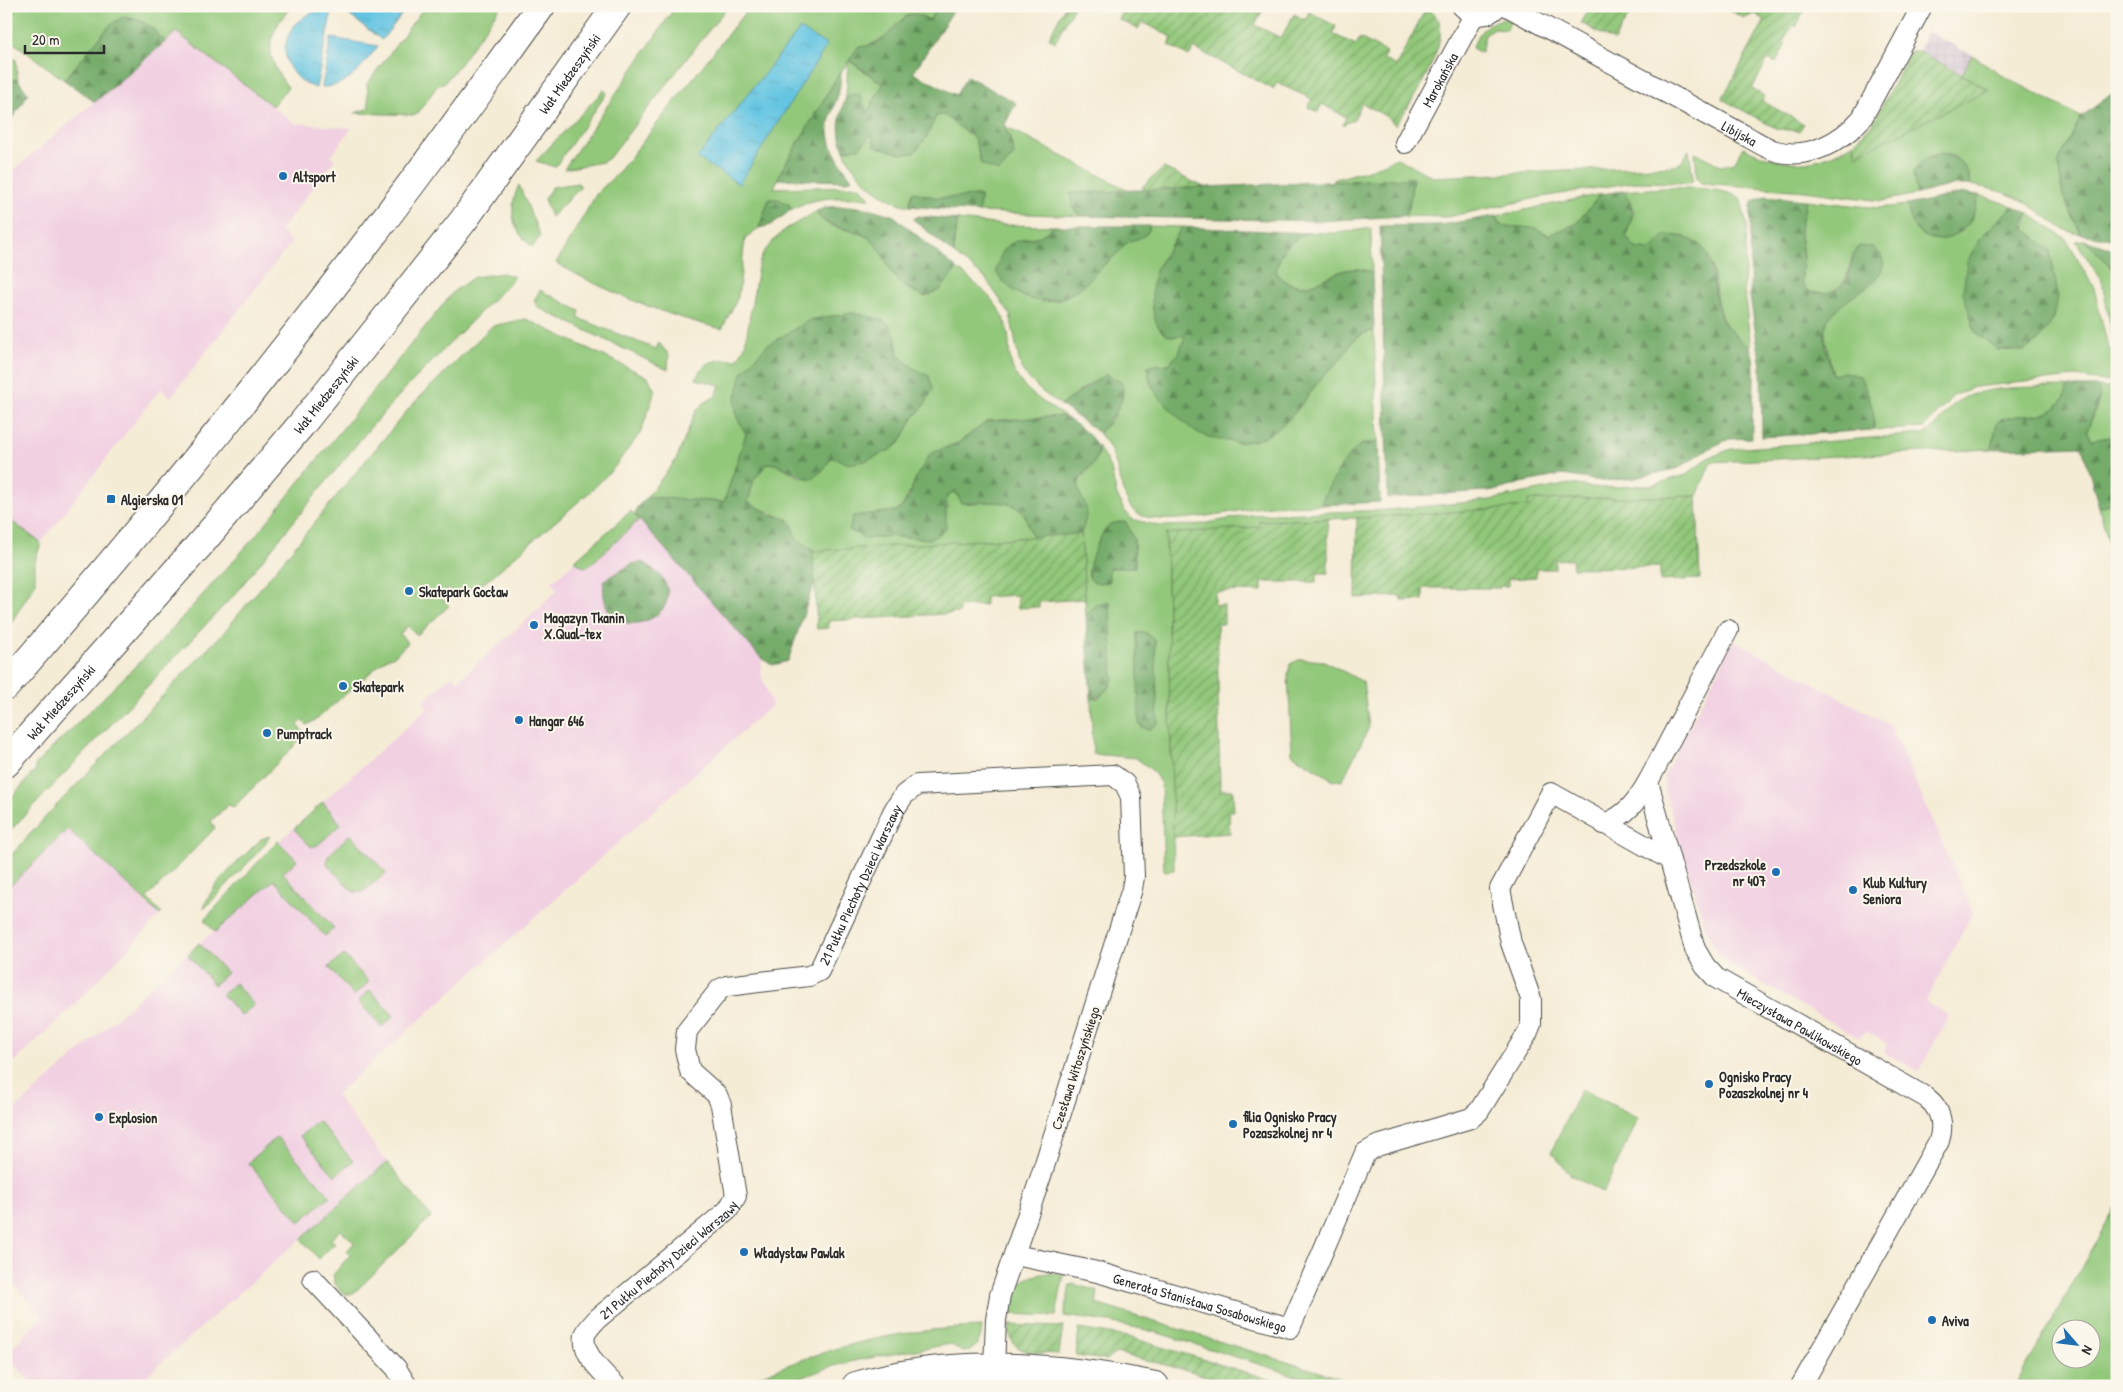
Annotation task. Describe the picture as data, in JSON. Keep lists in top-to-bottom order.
{
  "streets": {
    "main road": ["Wał Miedzeszyński"],
    "street": [
      "Marokańska",
      "Libijska",
      "21 Pułku Piechoty Dzieci Warszawy",
      "Mieczysława Pawlikowskiego",
      "Czesława Witoszyńskiego",
      "Generała Stanisława Sosabowskiego"
    ]
  },
  "crossings": [
    ["21 Pułku Piechoty Dzieci Warszawy", "Czesława Witoszyńskiego"],
    ["Czesława Witoszyńskiego", "Generała Stanisława Sosabowskiego"]
  ],
  "places": {
    "other": [
      "Altsport",
      "Skatepark Gocław",
      "Magazyn Tkanin X.Qual-tex",
      "Skatepark",
      "Hangar 646",
      "Pumptrack",
      "Przedszkole nr 407",
      "Klub Kultury Seniora",
      "Ognisko Pracy Pozaszkolnej nr 4",
      "Explosion",
      "filia Ognisko Pracy Pozaszkolnej nr 4",
      "Władysław Pawlak",
      "Aviva"
    ],
    "transit": ["Algierska 01"]
  },
  "scale_bar": "20 m",
  "north": "bottom right"
}
